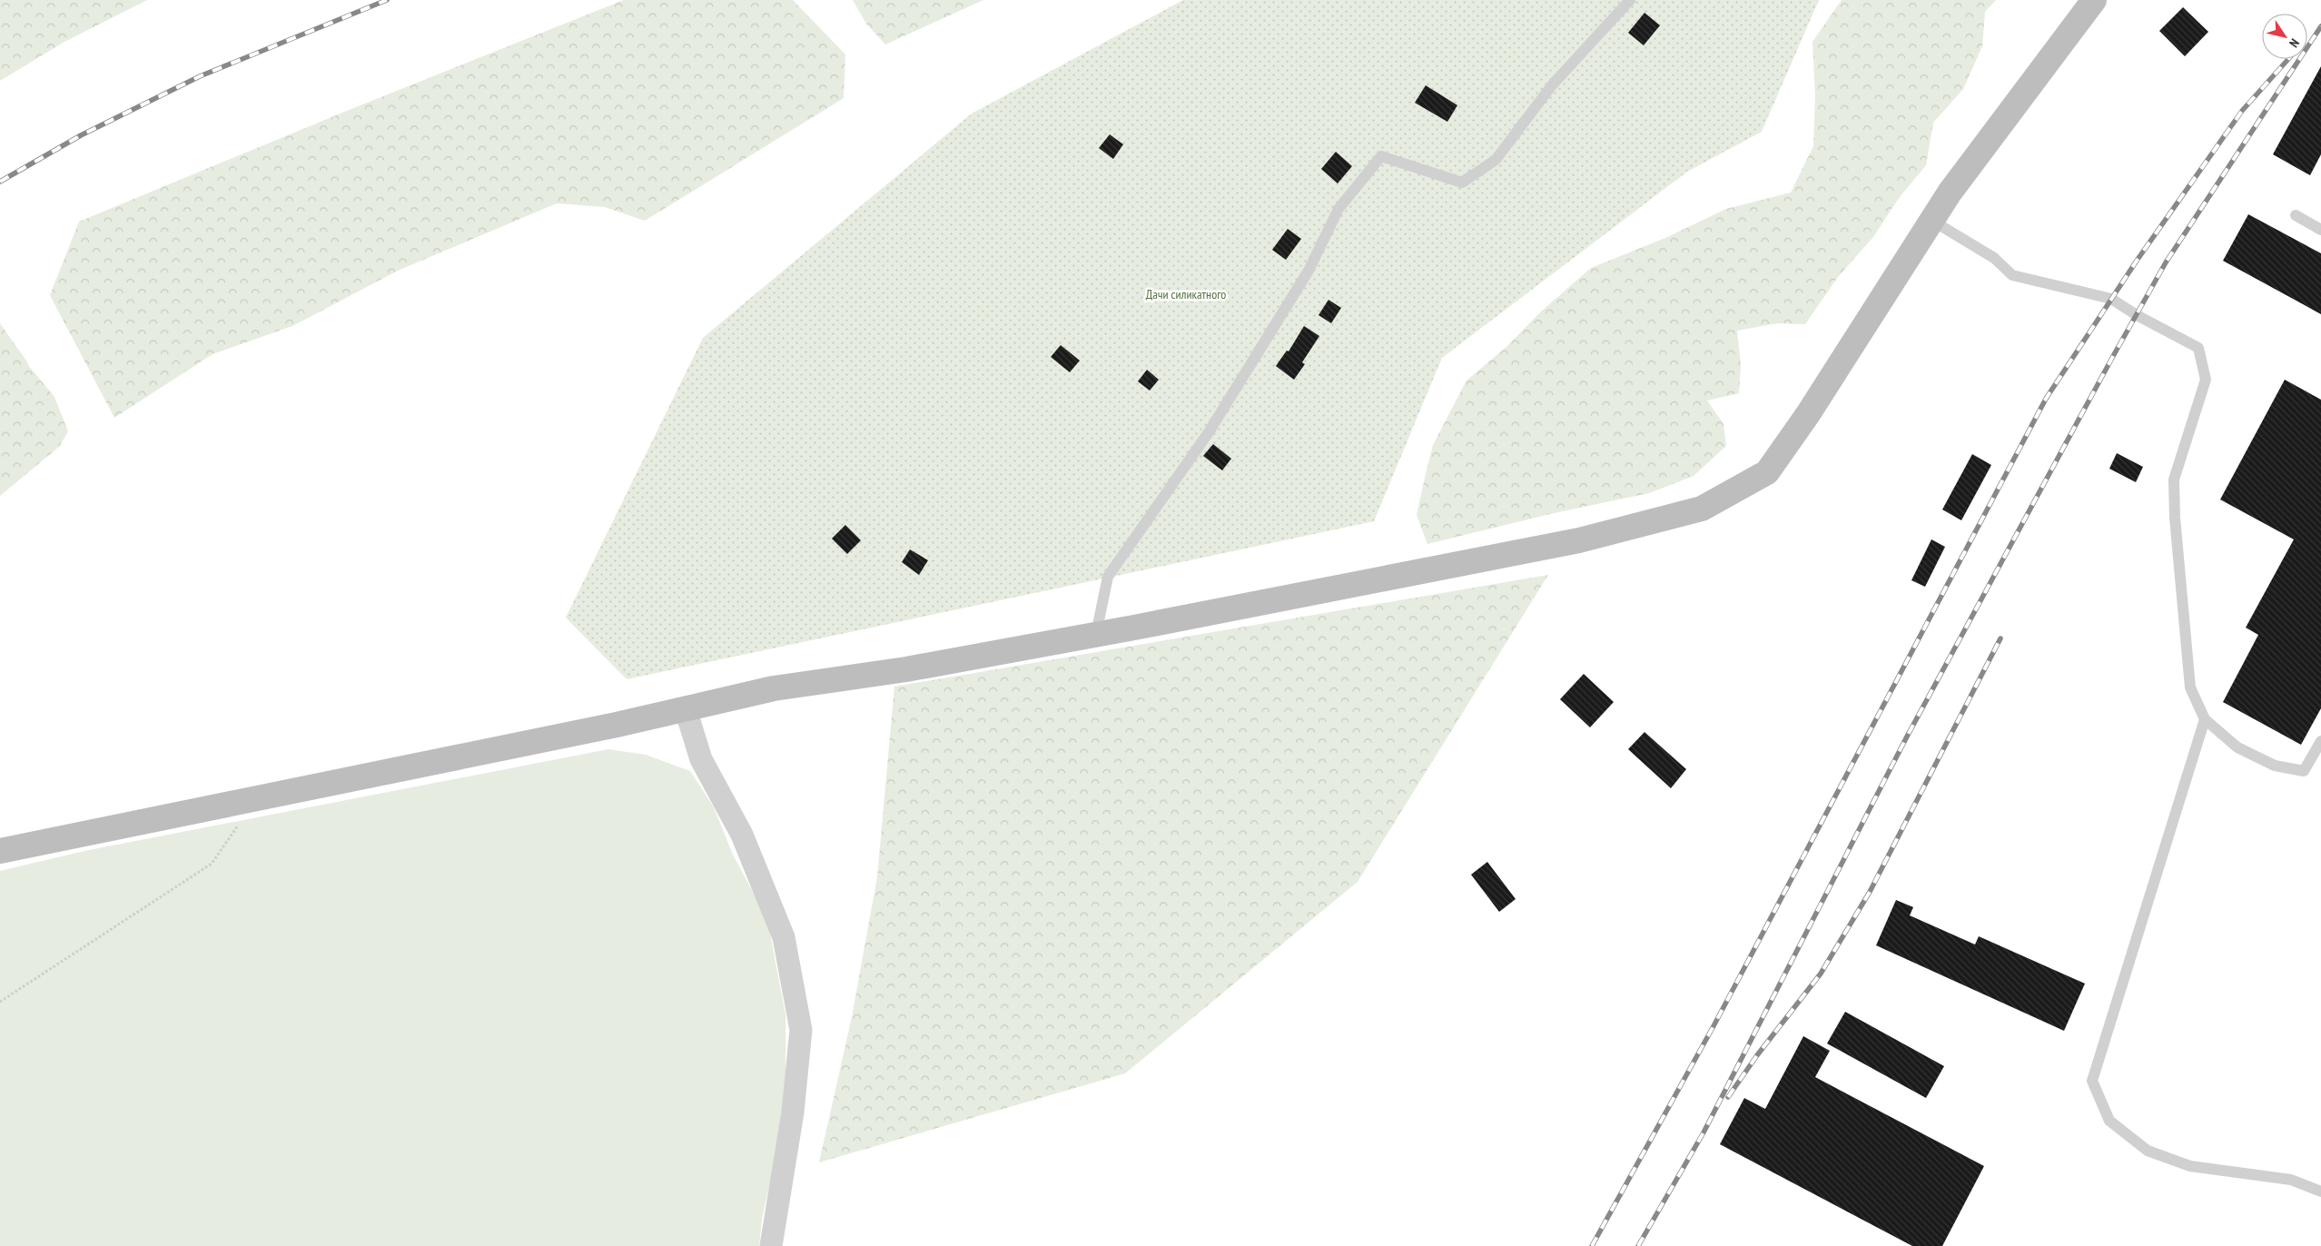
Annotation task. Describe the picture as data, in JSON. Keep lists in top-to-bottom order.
{
  "parks": ["Дачи силикатного"],
  "north": "bottom right"
}
